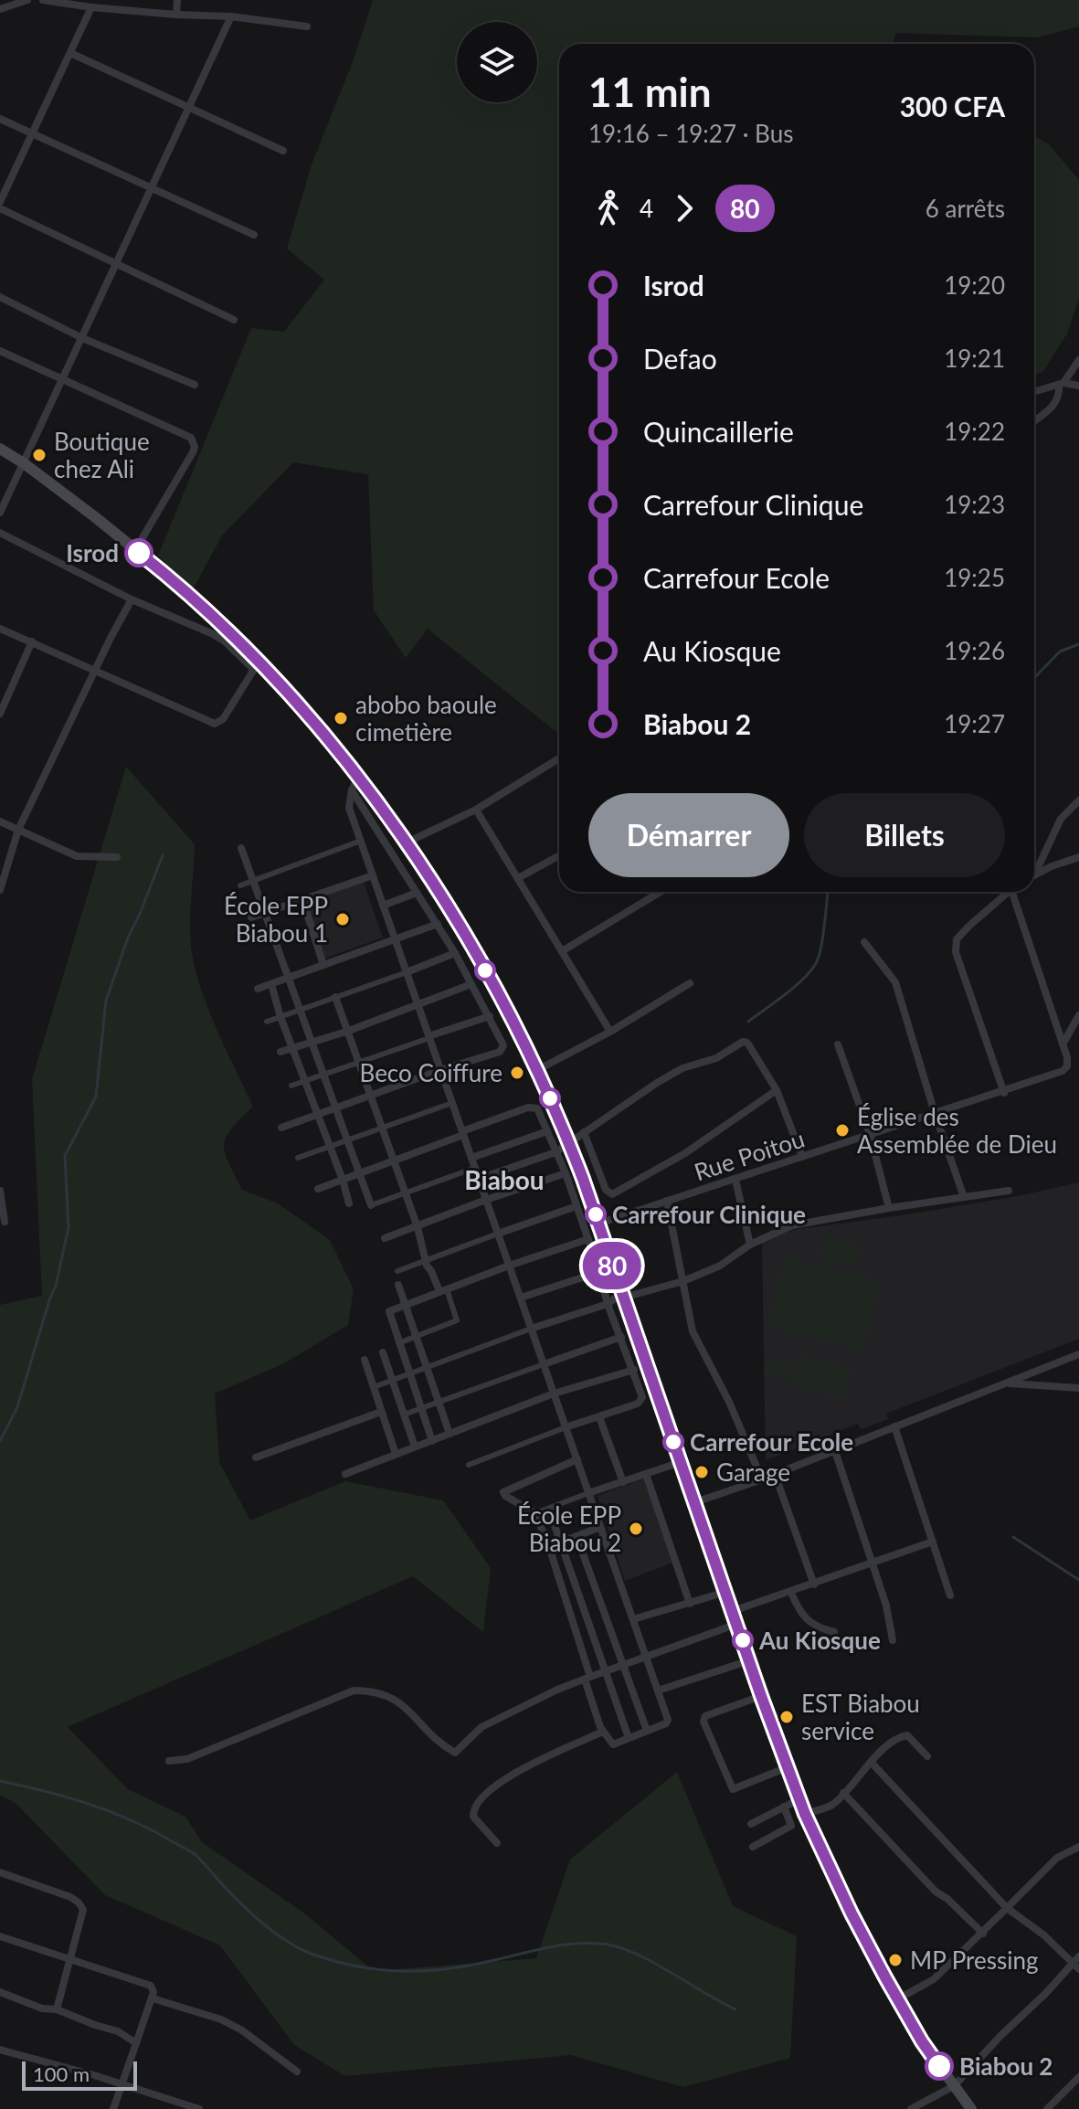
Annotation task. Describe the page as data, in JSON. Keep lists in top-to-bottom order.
{
  "streets": {
    "street": ["Rue Poitou"]
  },
  "districts": ["Biabou"],
  "places": [
    "Boutique chez Ali",
    "Isrod",
    "abobo baoule cimetière",
    "École EPP Biabou 1",
    "Beco Coiffure",
    "Église des Assemblée de Dieu",
    "Carrefour Clinique",
    "Carrefour Ecole",
    "Garage",
    "École EPP Biabou 2",
    "Au Kiosque",
    "EST Biabou service",
    "MP Pressing",
    "Biabou 2"
  ],
  "lines": ["bus line 80"],
  "scale_bar": "100 m",
  "page": {
    "on_map": "80",
    "heading": ["11 min", "19:16 – 19:27 · Bus", "300 CFA"],
    "legs": ["4", "80", "6 arrêts"],
    "list": [
      {
        "name": "Isrod",
        "value": "19:20"
      },
      {
        "name": "Defao",
        "value": "19:21"
      },
      {
        "name": "Quincaillerie",
        "value": "19:22"
      },
      {
        "name": "Carrefour Clinique",
        "value": "19:23"
      },
      {
        "name": "Carrefour Ecole",
        "value": "19:25"
      },
      {
        "name": "Au Kiosque",
        "value": "19:26"
      },
      {
        "name": "Biabou 2",
        "value": "19:27"
      }
    ],
    "buttons": ["Démarrer", "Billets"],
    "scale": "100 m"
  }
}
